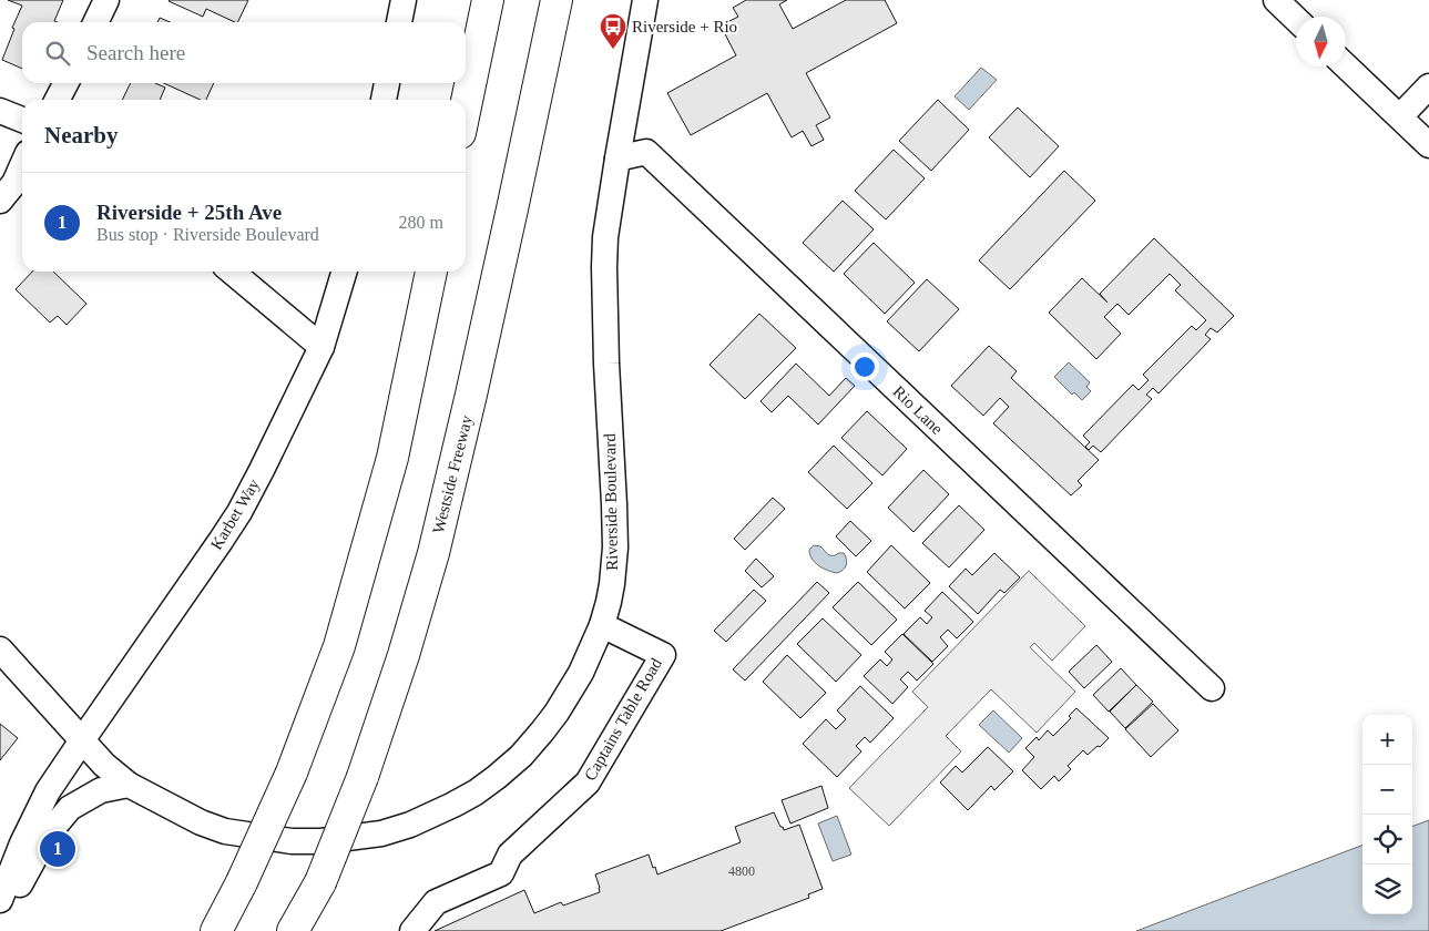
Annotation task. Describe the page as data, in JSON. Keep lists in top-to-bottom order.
{
  "streets": {
    "highway": ["Westside Freeway"],
    "street": [
      "Rio Lane",
      "Riverside Boulevard",
      "Karbet Way",
      "Captains Table Road"
    ]
  },
  "crossings": [
    ["Rio Lane", "Riverside Boulevard"],
    ["Riverside Boulevard", "Karbet Way"],
    ["Riverside Boulevard", "Captains Table Road"]
  ],
  "places": {
    "bus stop": ["Riverside + Rio"]
  },
  "house_numbers": ["4800"],
  "north": "bottom",
  "page": {
    "search": "Search here",
    "heading": "Nearby",
    "list": [
      {
        "mark": "1",
        "name": "Riverside + 25th Ave",
        "note": "Bus stop · Riverside Boulevard",
        "value": "280 m"
      }
    ],
    "map_buttons": ["+", "−"],
    "pins": "1"
  }
}
